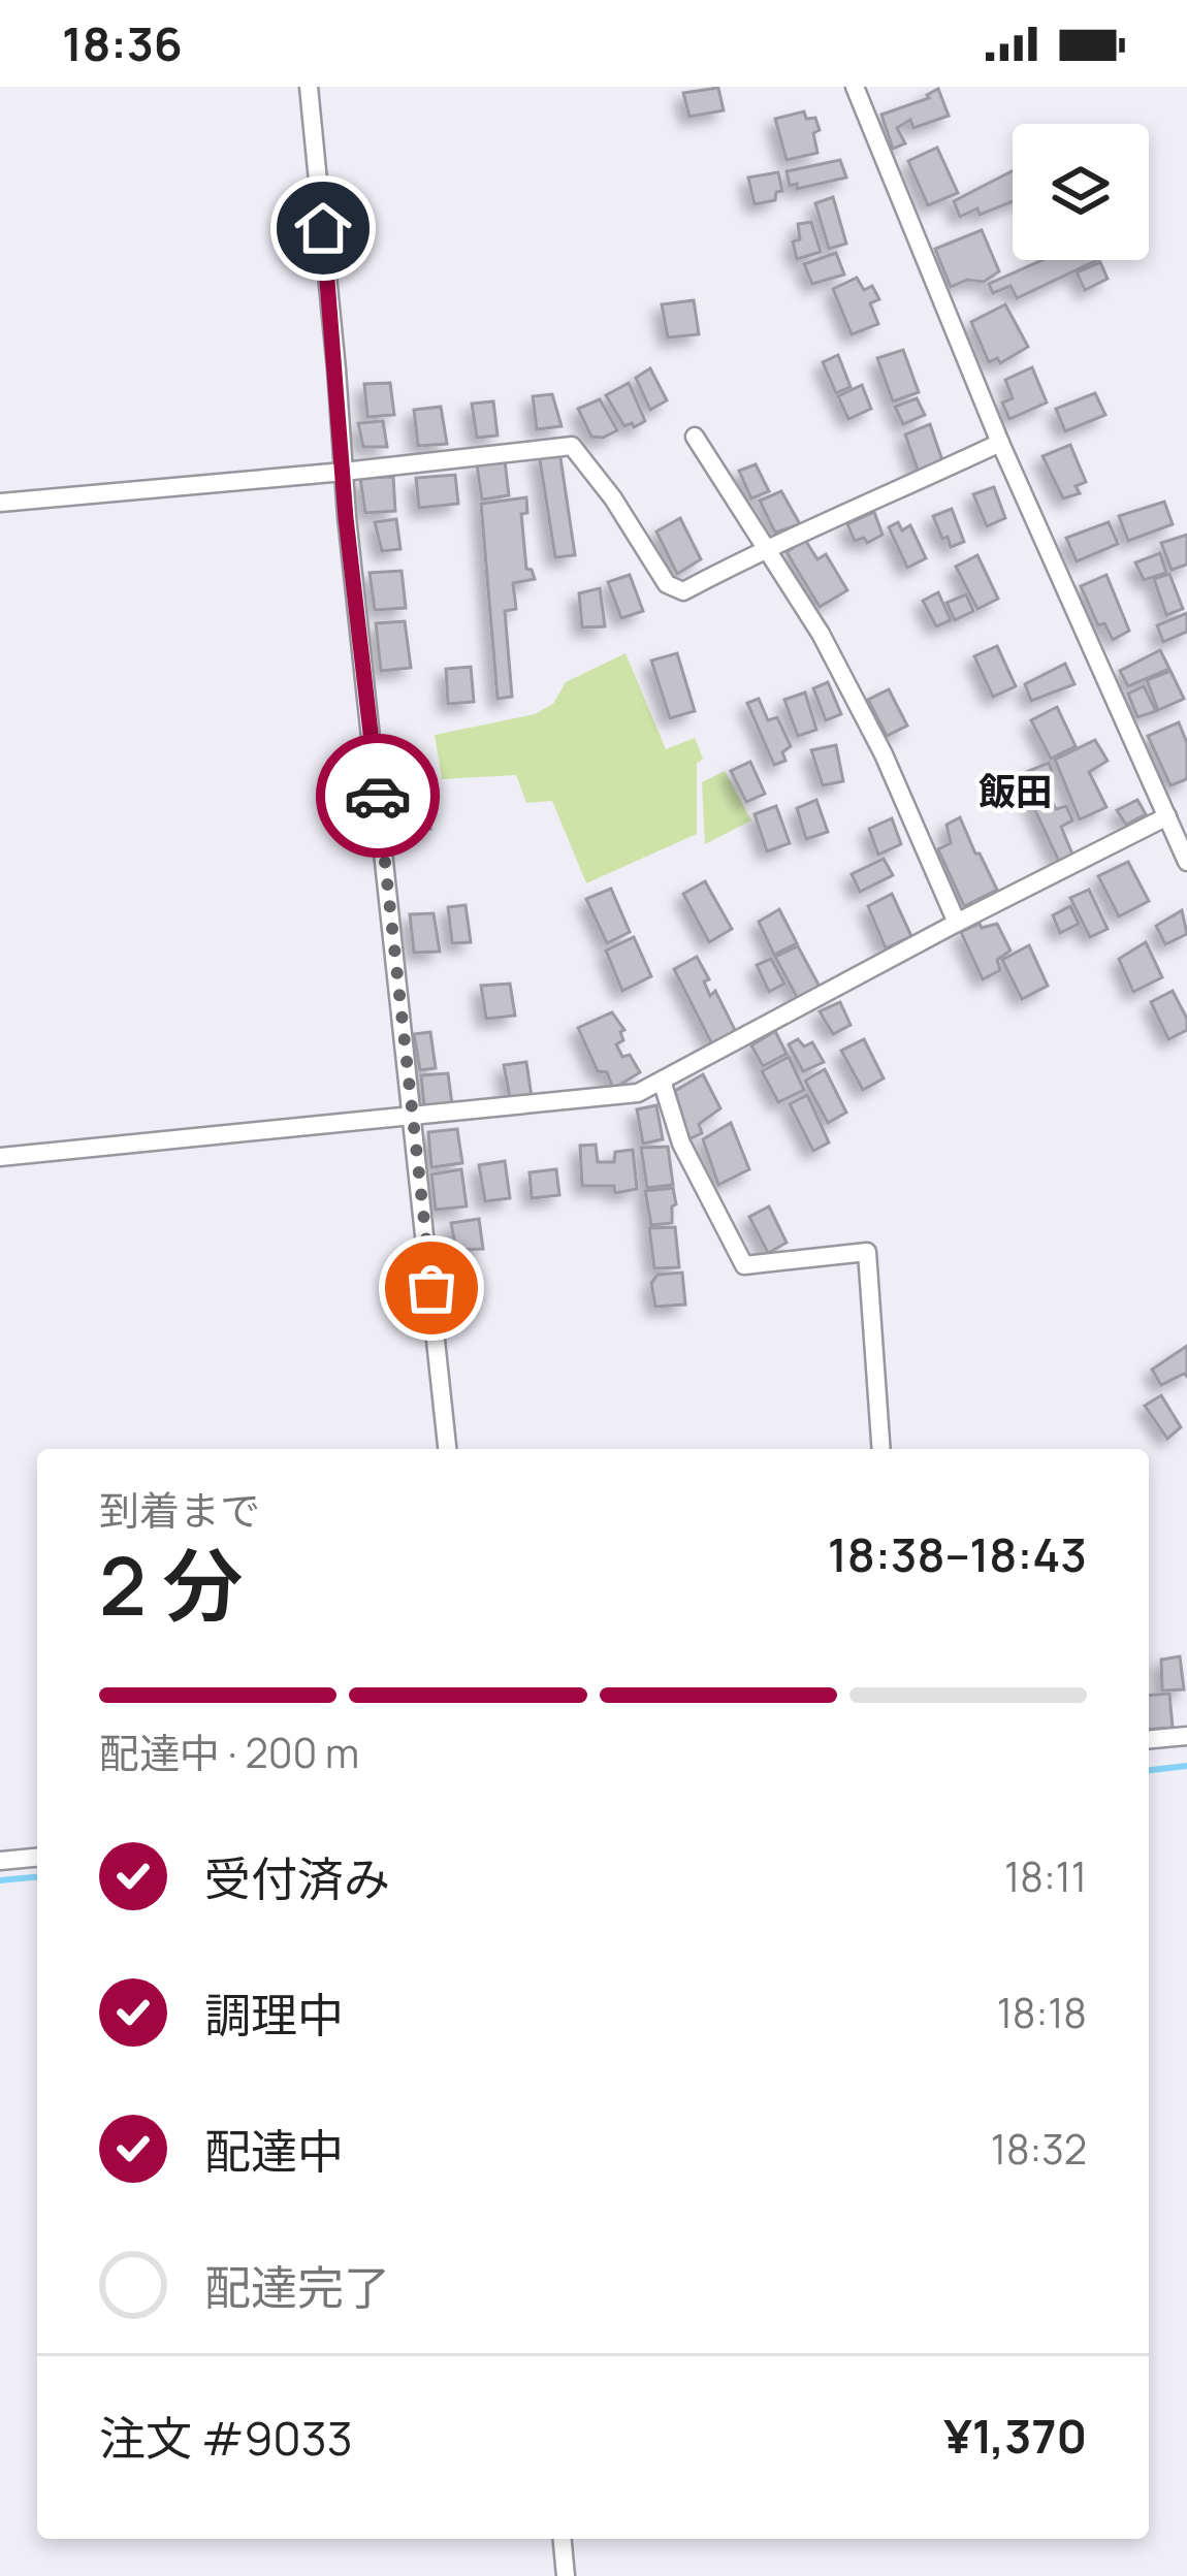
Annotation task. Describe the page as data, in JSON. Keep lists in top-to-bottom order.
{
  "districts": ["飯田"],
  "page": {
    "status": "18:36",
    "heading": ["2 分", "到着まで", "18:38–18:43"],
    "panel": ["注文 #9033", "¥1,370"],
    "bar": "配達中 · 200 m",
    "list": [
      ["受付済み", "18:11"],
      ["調理中", "18:18"],
      ["配達中", "18:32"],
      "配達完了"
    ]
  }
}
